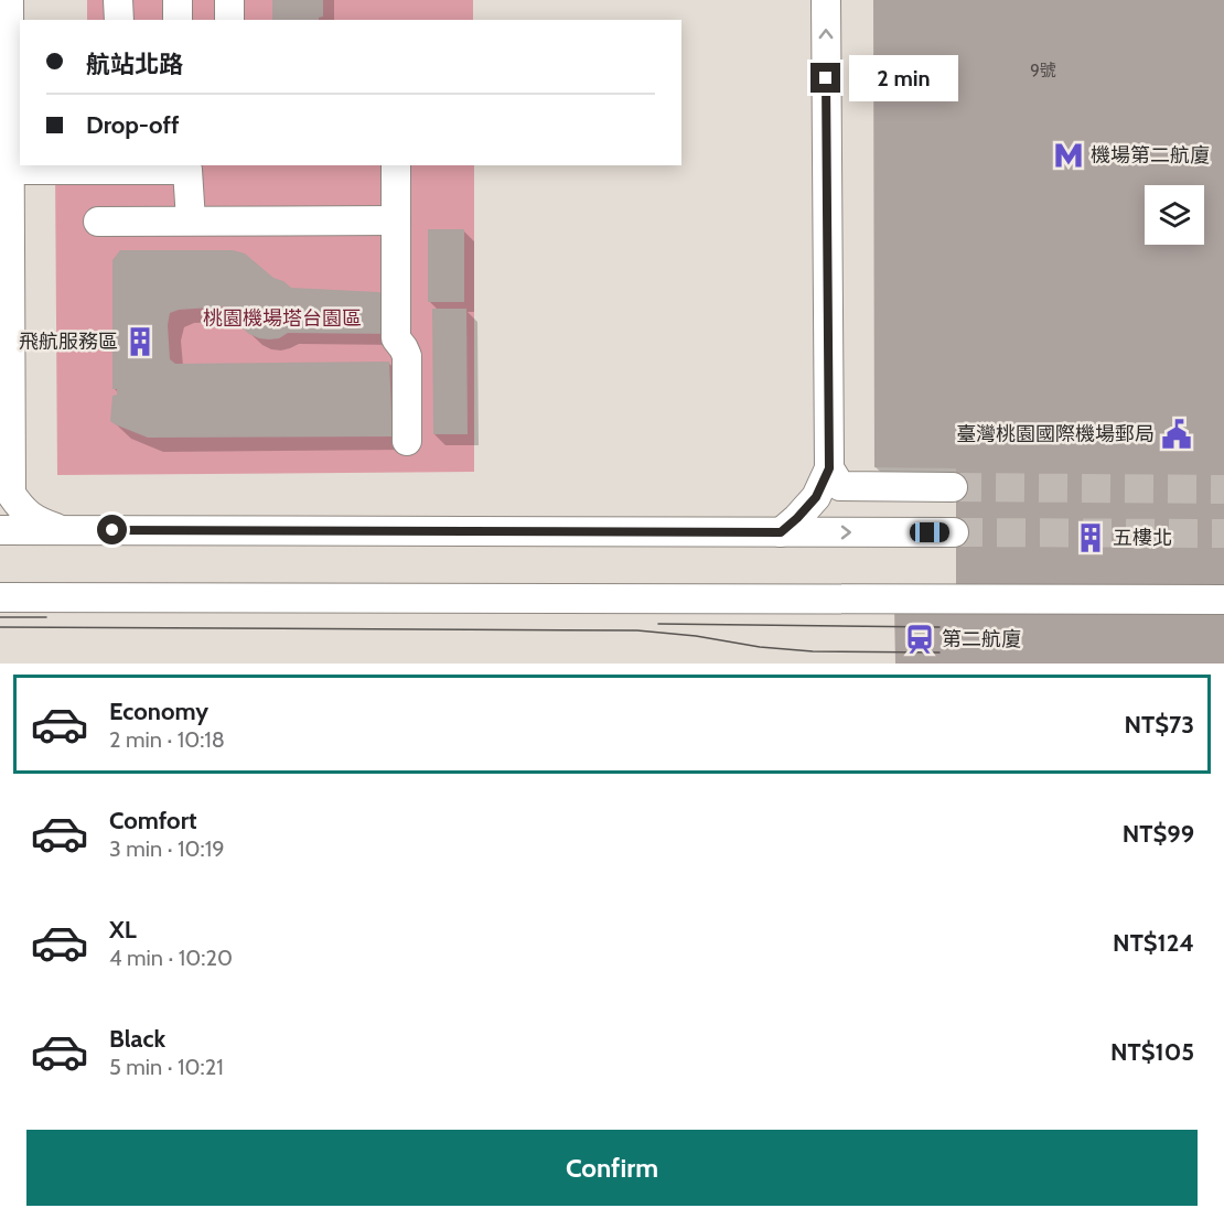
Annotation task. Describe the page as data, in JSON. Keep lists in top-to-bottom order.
{
  "parks": ["桃園機場塔台園區"],
  "places": {
    "metro station": ["機場第二航廈"],
    "building": ["飛航服務區", "五樓北"],
    "public building": ["臺灣桃園國際機場郵局"],
    "station": ["第二航廈"]
  },
  "house_numbers": ["9號"],
  "page": {
    "banner": ["航站北路", "Drop-off"],
    "bubble": "2 min",
    "list": [
      {
        "name": "Economy",
        "note": "2 min · 10:18",
        "value": "NT$73"
      },
      {
        "name": "Comfort",
        "note": "3 min · 10:19",
        "value": "NT$99"
      },
      {
        "name": "XL",
        "note": "4 min · 10:20",
        "value": "NT$124"
      },
      {
        "name": "Black",
        "note": "5 min · 10:21",
        "value": "NT$105"
      }
    ],
    "buttons": "Confirm"
  }
}
